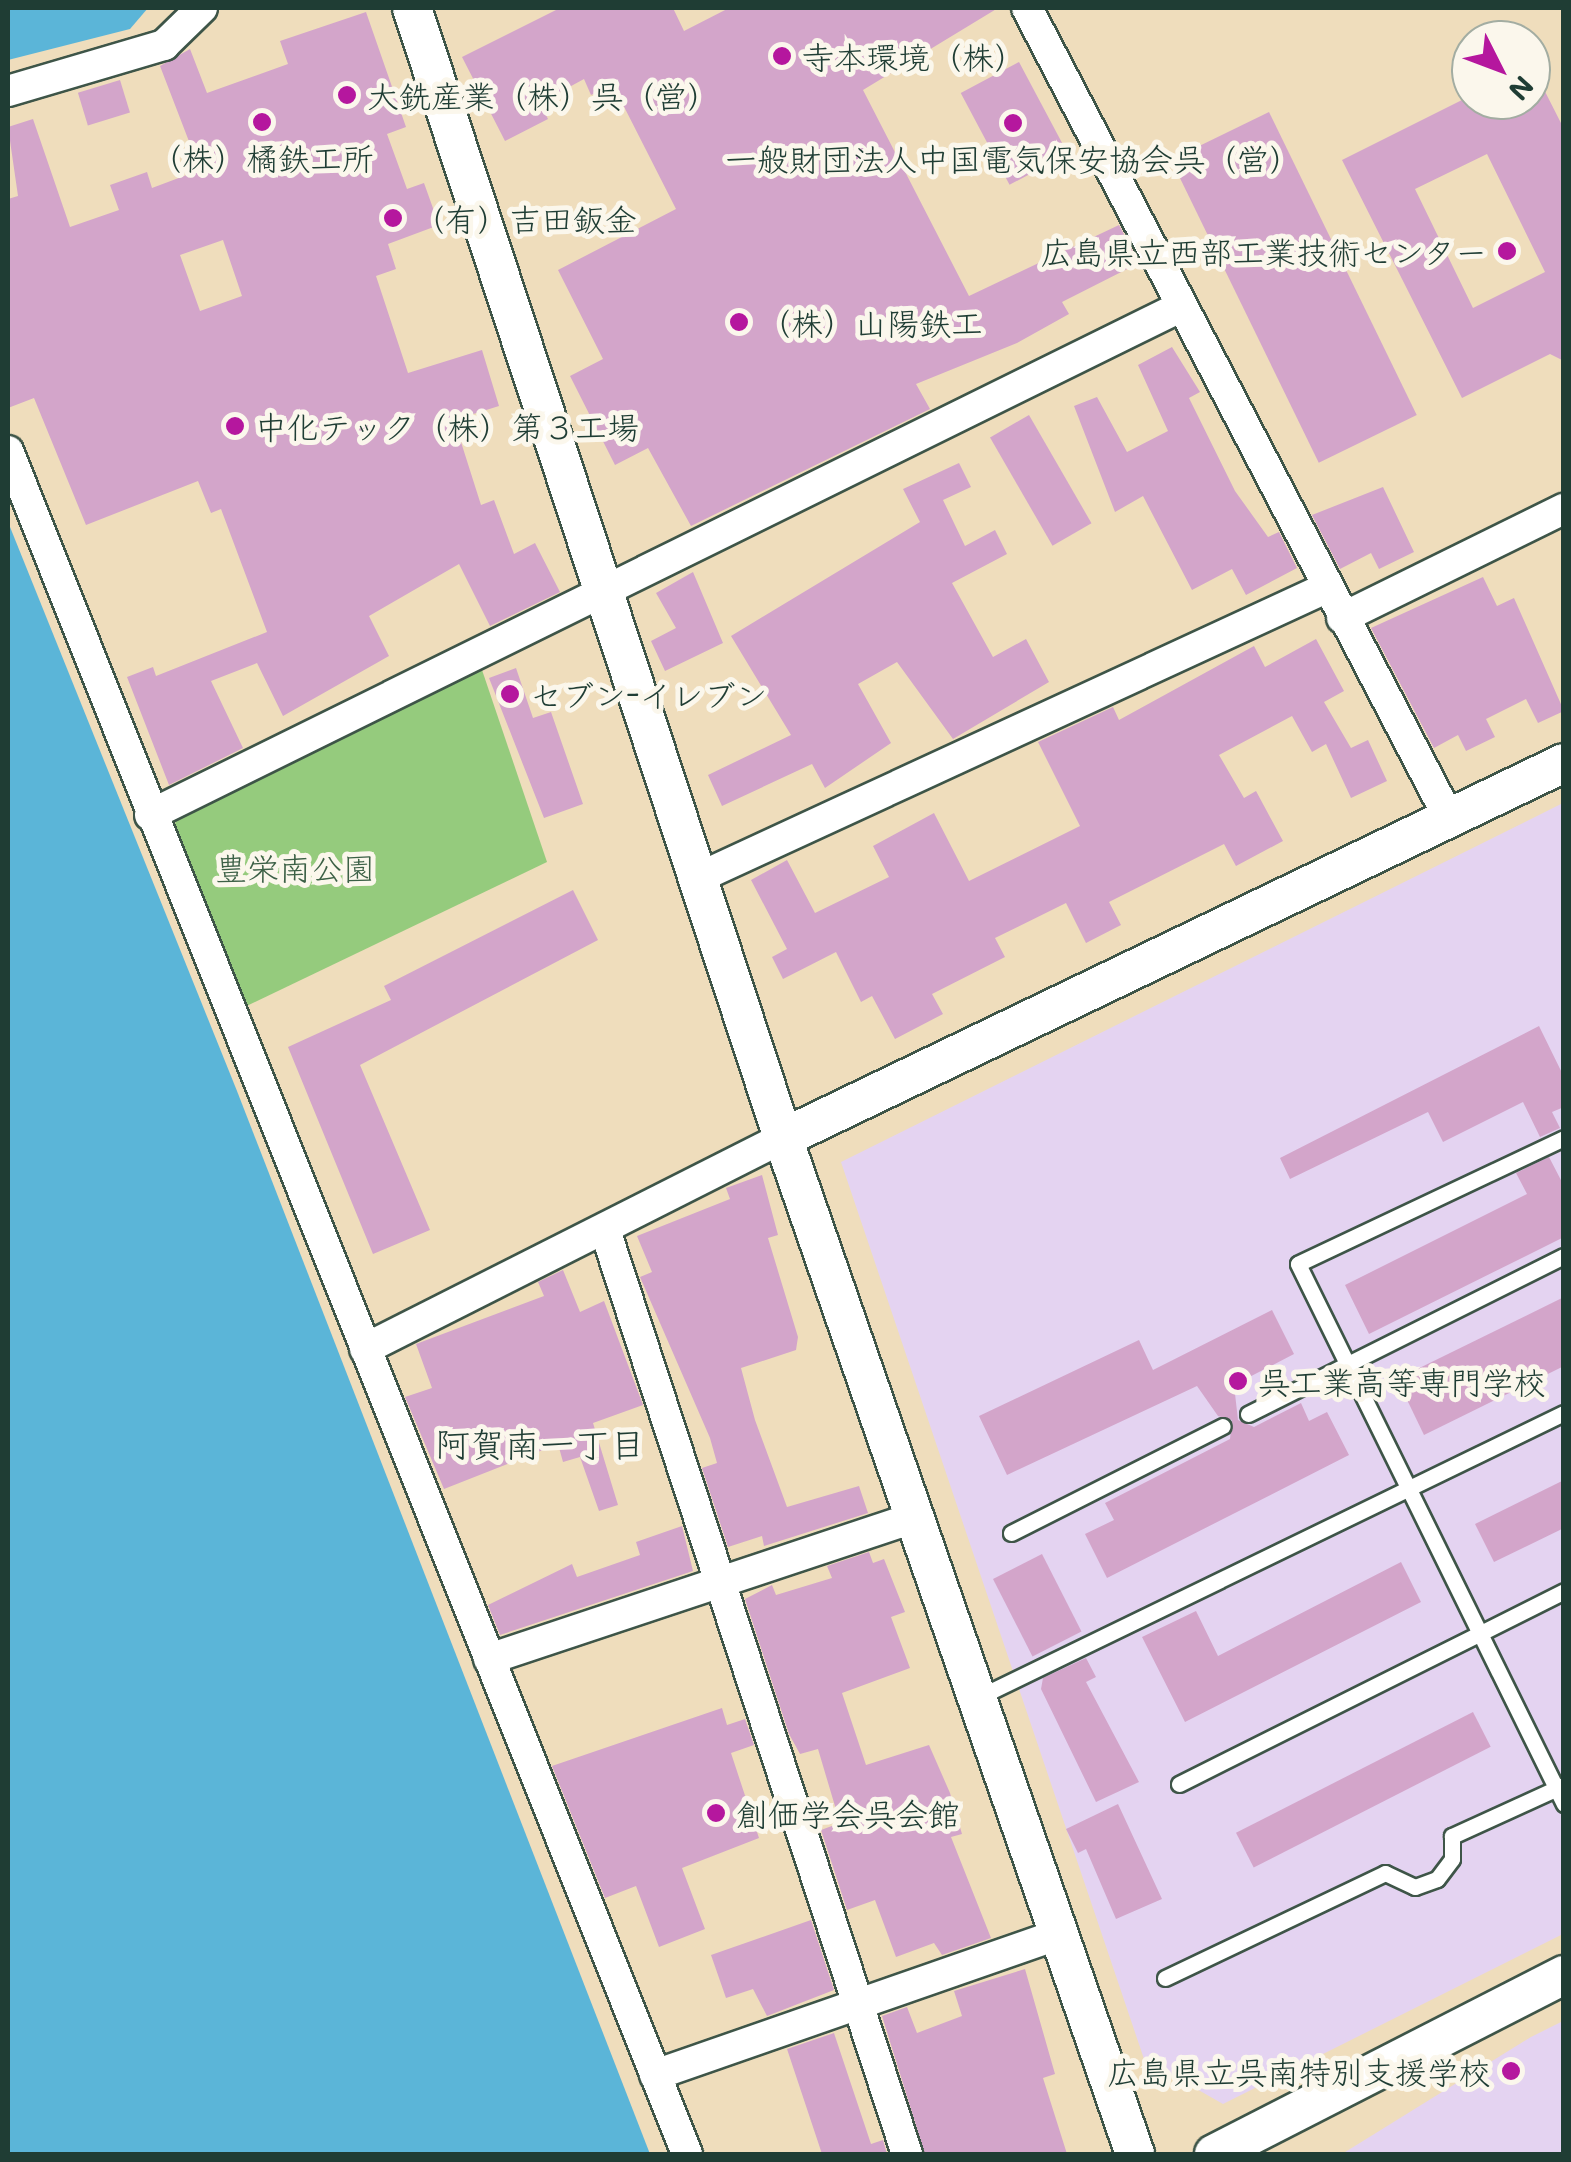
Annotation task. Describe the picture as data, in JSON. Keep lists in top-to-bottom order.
{
  "districts": ["阿賀南一丁目"],
  "parks": ["豊栄南公園"],
  "places": [
    "寺本環境（株）",
    "大銑産業（株）呉（営）",
    "（株）橘鉄工所",
    "一般財団法人中国電気保安協会呉（営）",
    "（有）吉田鈑金",
    "広島県立西部工業技術センター",
    "（株）山陽鉄工",
    "中化テック（株）第３工場",
    "セブン-イレブン",
    "呉工業高等専門学校",
    "創価学会呉会館",
    "広島県立呉南特別支援学校"
  ],
  "north": "bottom right"
}
